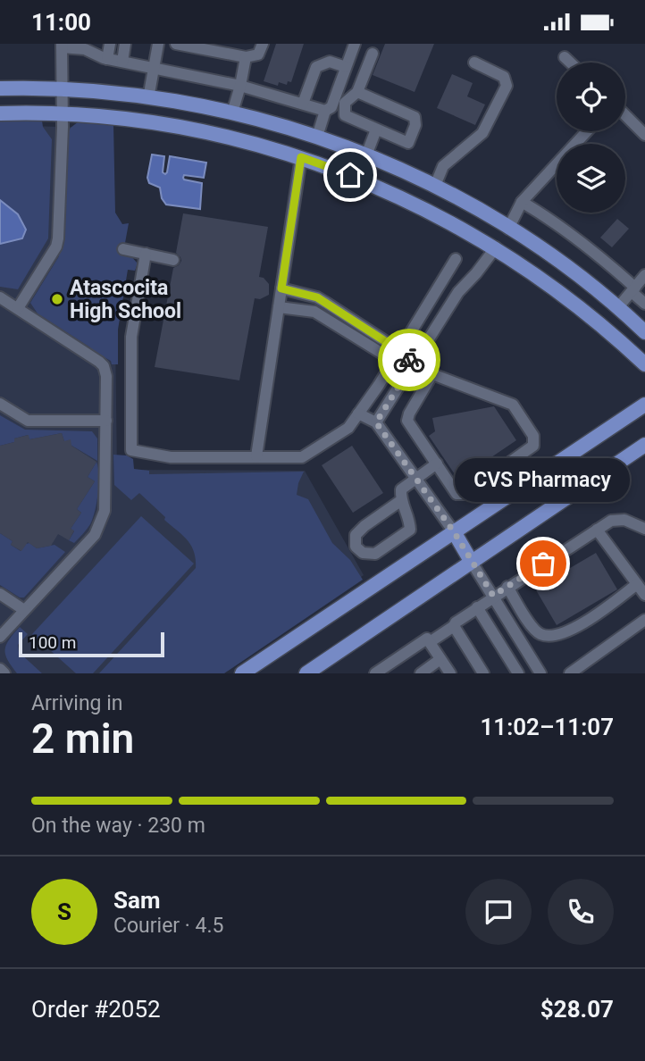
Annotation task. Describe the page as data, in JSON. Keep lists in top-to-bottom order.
{
  "places": ["Atascocita High School", "CVS Pharmacy"],
  "scale_bar": "100 m",
  "page": {
    "status": "11:00",
    "bubble": "CVS Pharmacy",
    "scale": "100 m",
    "heading": ["2 min", "Arriving in", "11:02–11:07"],
    "panel": [
      "Sam",
      "Courier · 4.5",
      "Order #2052",
      "$28.07"
    ],
    "bar": "On the way · 230 m",
    "round": "S"
  }
}
